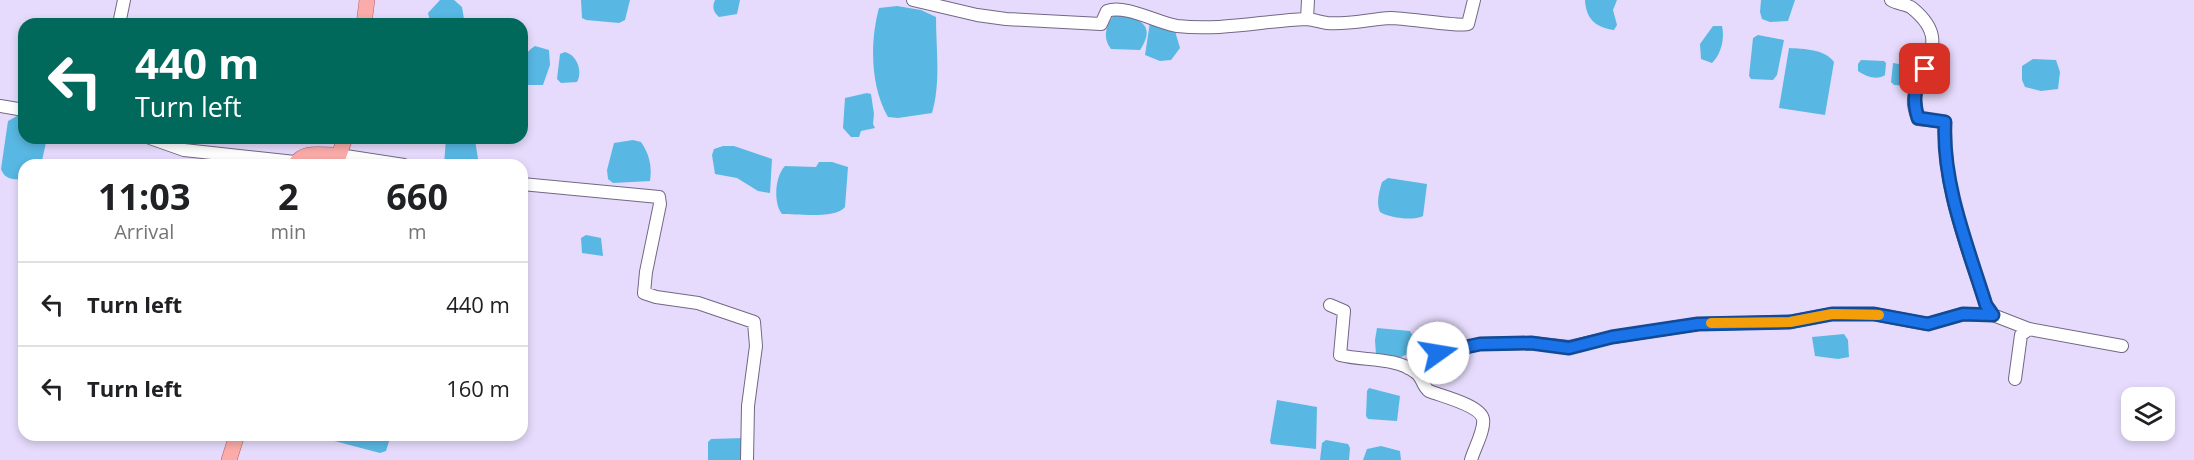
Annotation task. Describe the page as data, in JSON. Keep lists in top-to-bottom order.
{
  "page": {
    "turn": ["440 m", "Turn left"],
    "eta": [
      "11:03",
      "Arrival",
      "2",
      "min",
      "660",
      "m"
    ],
    "list": [
      {
        "name": "Turn left",
        "value": "440 m"
      },
      {
        "name": "Turn left",
        "value": "160 m"
      }
    ]
  }
}
